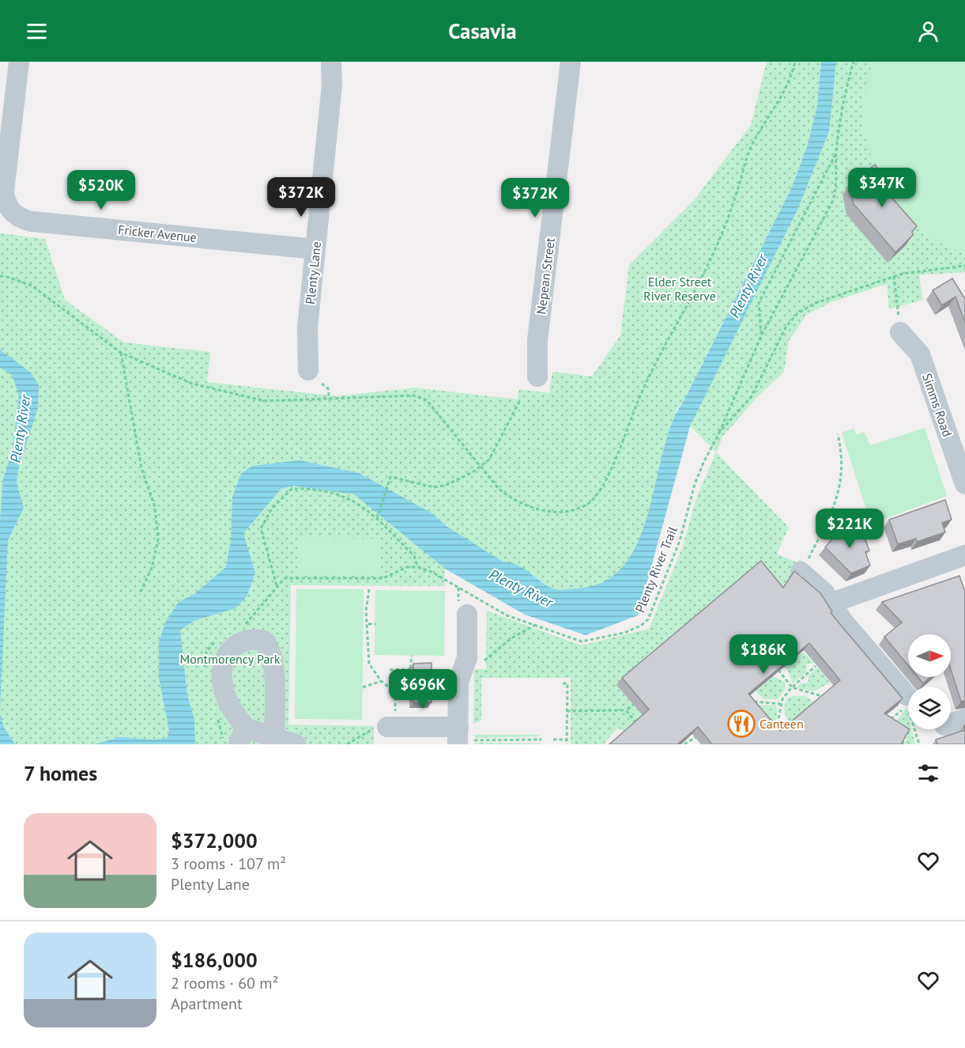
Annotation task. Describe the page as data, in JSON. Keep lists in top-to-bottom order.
{
  "streets": {
    "street": [
      "Fricker Avenue",
      "Plenty Lane",
      "Nepean Street",
      "Simms Road"
    ],
    "path": ["Plenty River Trail"]
  },
  "crossings": [
    ["Fricker Avenue", "Plenty Lane"]
  ],
  "water": ["Plenty River"],
  "parks": ["Elder Street River Reserve", "Montmorency Park"],
  "places": {
    "restaurant": ["Canteen"]
  },
  "north": "right",
  "page": {
    "header": "Casavia",
    "price": [
      "$347K",
      "$520K",
      "$372K",
      "$372K",
      "$221K",
      "$186K",
      "$696K"
    ],
    "heading": "7 homes",
    "list": [
      {
        "name": "$372,000",
        "note": "3 rooms · 107 m² · Plenty Lane"
      },
      {
        "name": "$186,000",
        "note": "2 rooms · 60 m² · Apartment"
      }
    ]
  }
}
